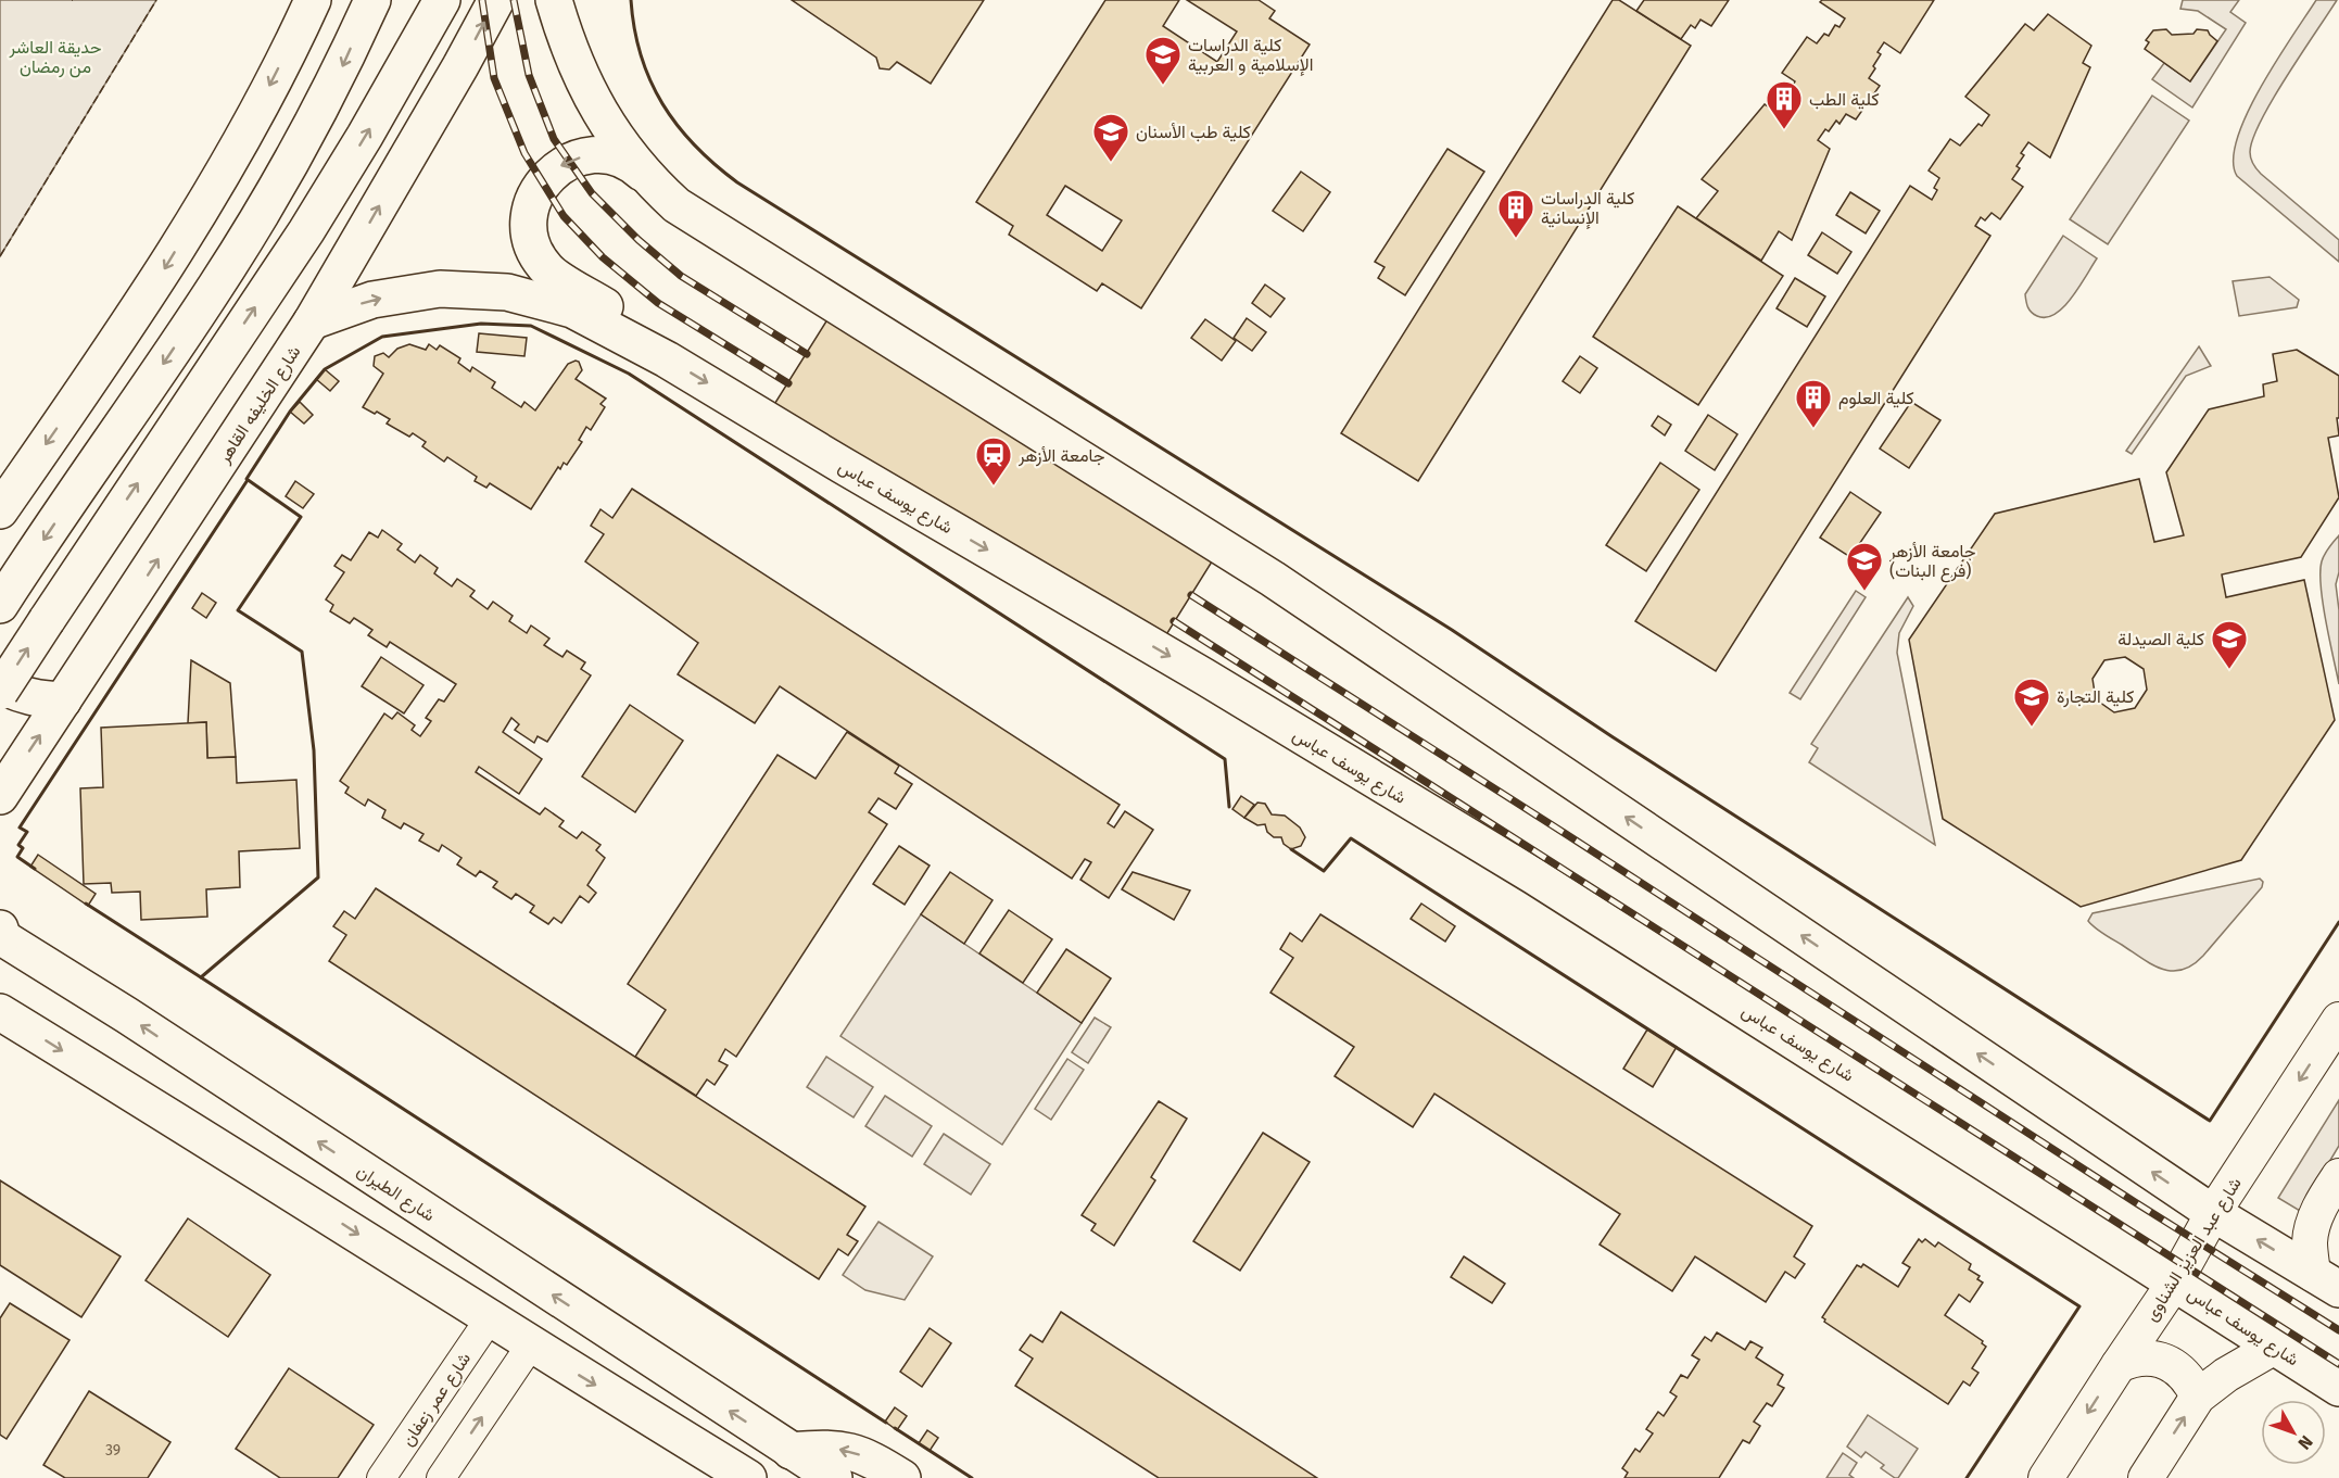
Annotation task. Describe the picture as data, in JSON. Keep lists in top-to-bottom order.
{
  "streets": {
    "main road": ["شارع الخليفه القاهر", "شارع يوسف عباس", "شارع الطيران"],
    "street": ["شارع عبد العزيز الشناوى", "شارع عمر زعفان"]
  },
  "crossings": [
    ["شارع الخليفه القاهر", "شارع يوسف عباس"],
    ["شارع يوسف عباس", "شارع عبد العزيز الشناوى"]
  ],
  "one_way": ["شارع عبد العزيز الشناوى"],
  "parks": ["حديقة العاشر من رمضان"],
  "places": {
    "school or university": [
      "كلية الدراسات الإسلامية و العربية",
      "كلية طب الأسنان",
      "جامعة الأزهر (فرع البنات)",
      "كلية الصيدلة",
      "كلية التجارة"
    ],
    "building": ["كلية الطب", "كلية الدراسات الإنسانية", "كلية العلوم"],
    "station": ["جامعة الأزهر"]
  },
  "house_numbers": ["39"],
  "north": "bottom right"
}
